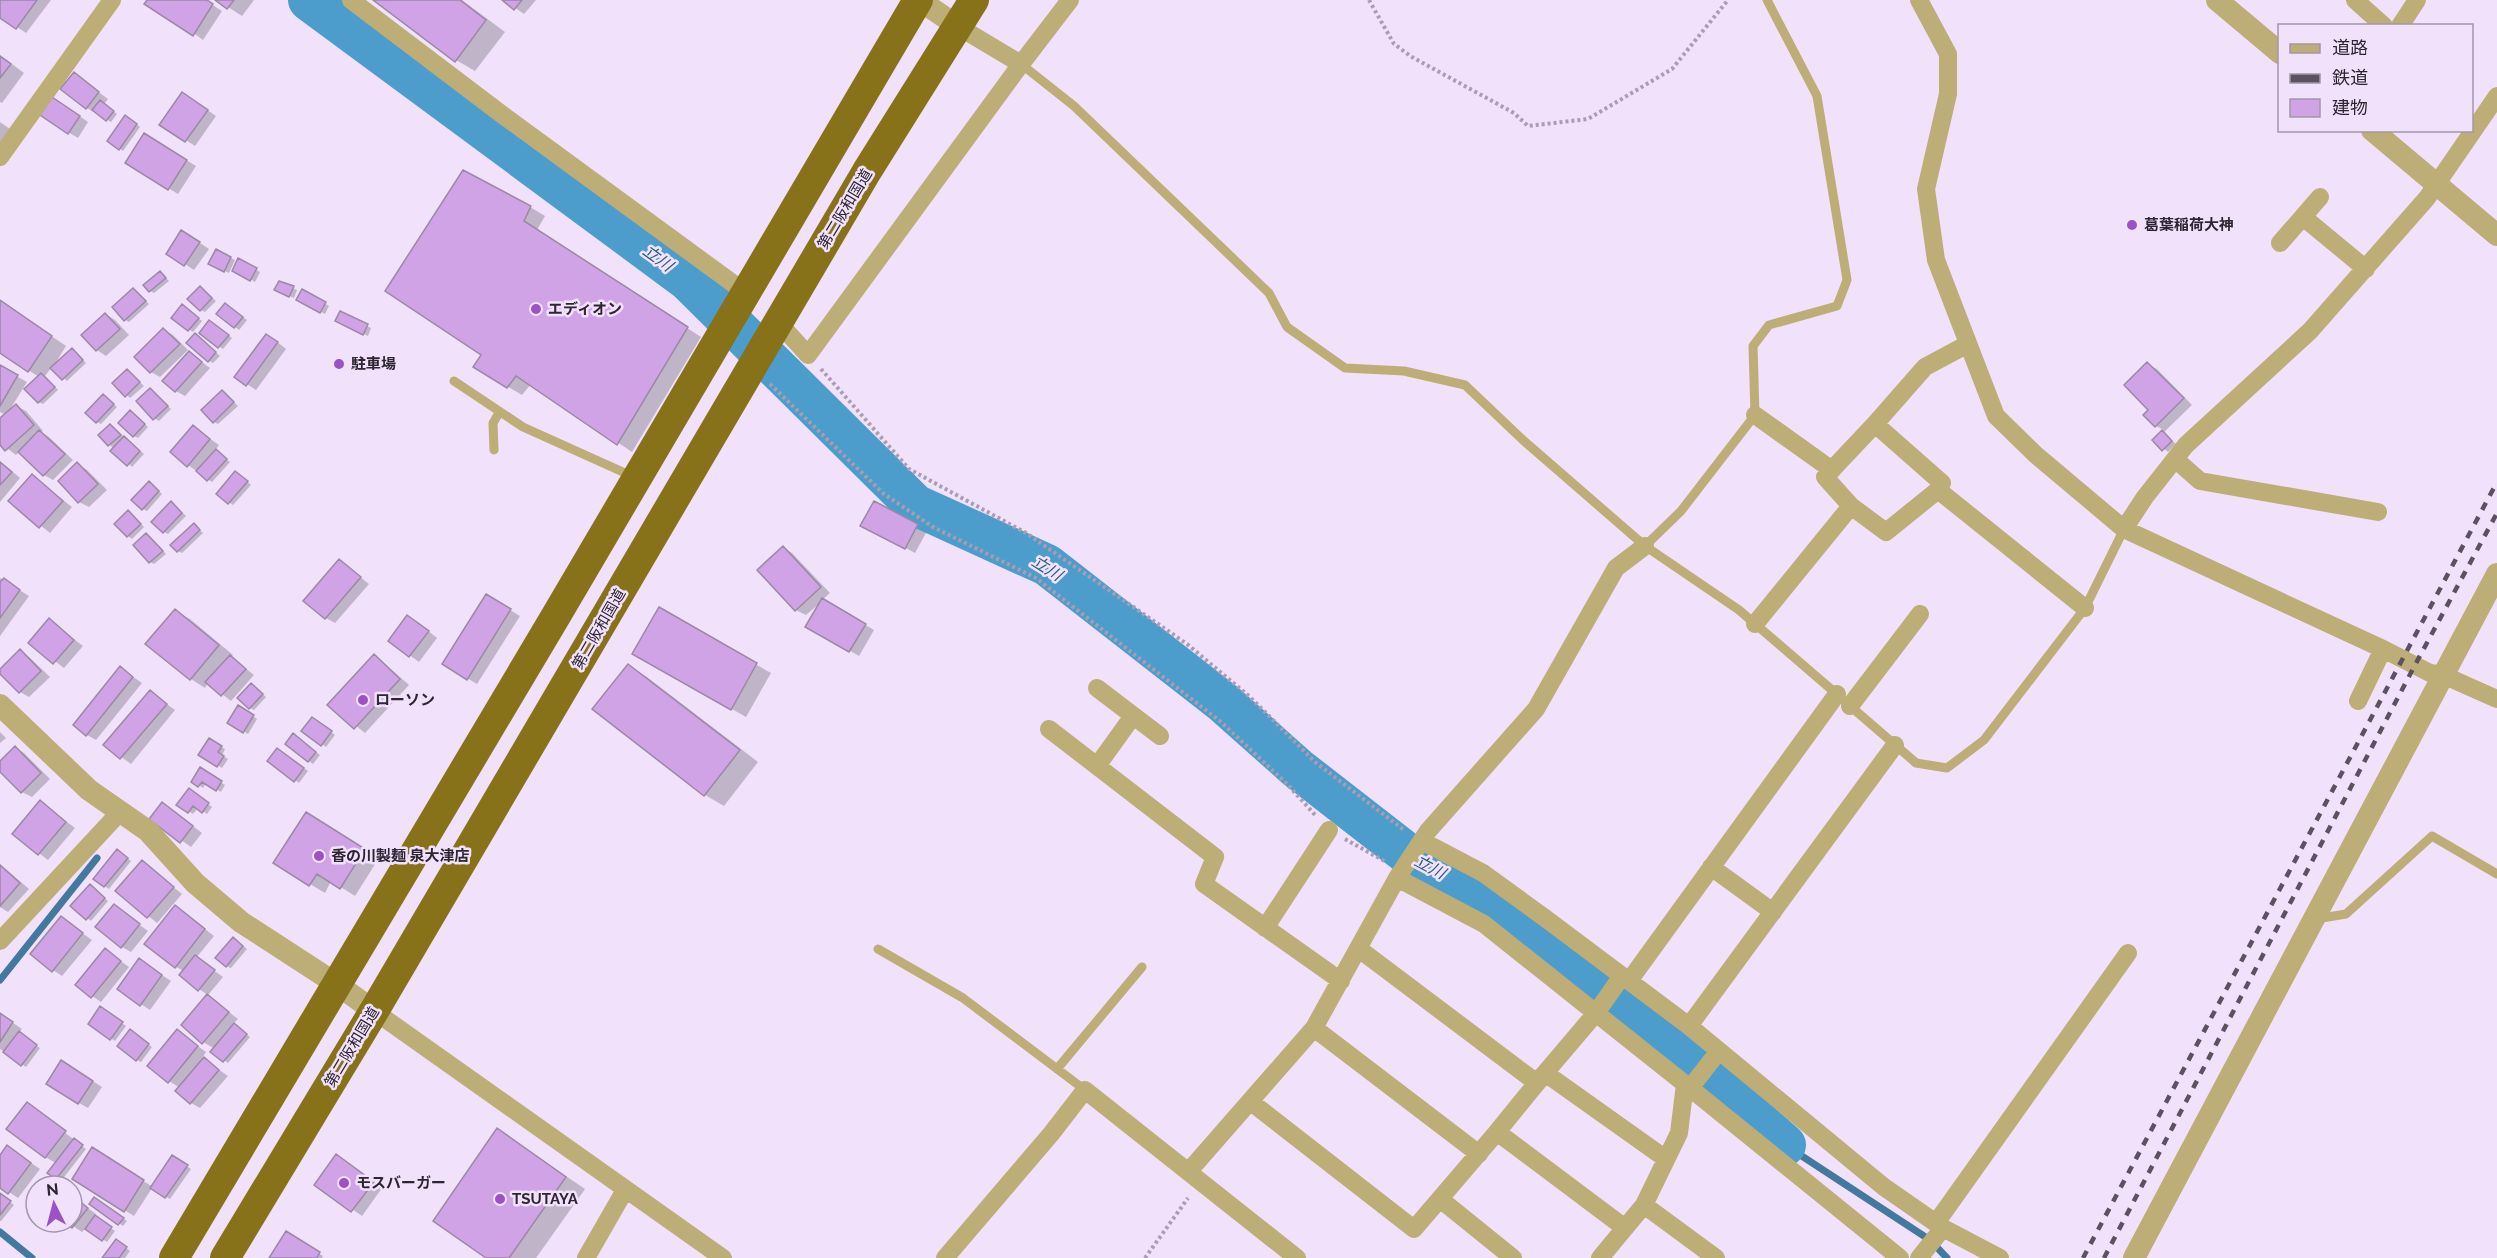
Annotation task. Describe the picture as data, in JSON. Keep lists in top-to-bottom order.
{
  "streets": {
    "highway": ["第二阪和国道"]
  },
  "water": ["立川"],
  "places": [
    "葛葉稲荷大神",
    "エディオン",
    "駐車場",
    "ローソン",
    "香の川製麺 泉大津店",
    "モスバーガー",
    "TSUTAYA"
  ],
  "legend": ["道路", "鉄道", "建物"],
  "north": "top"
}
